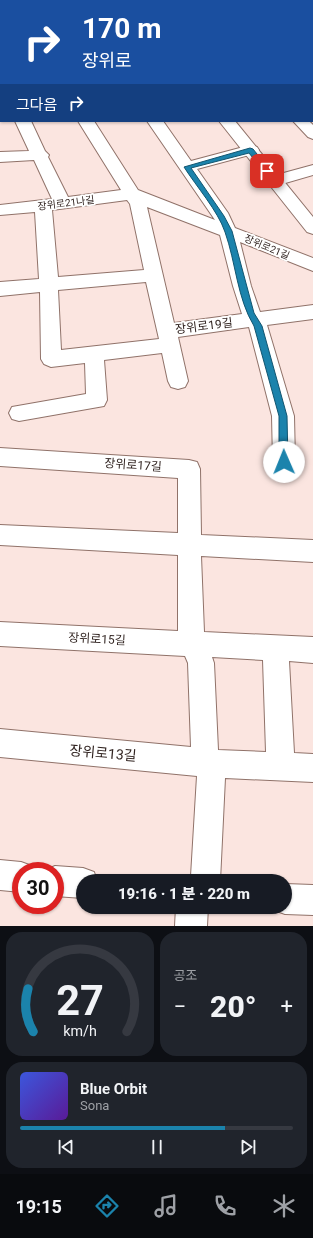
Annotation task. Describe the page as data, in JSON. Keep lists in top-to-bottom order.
{
  "streets": {
    "street": [
      "장위로21나길",
      "장위로21길",
      "장위로19길",
      "장위로17길",
      "장위로15길",
      "장위로13길"
    ]
  },
  "crossings": [
    ["장위로21나길", "장위로21길"],
    ["장위로21나길", "장위로19길"]
  ],
  "page": {
    "turn": ["170 m", "장위로"],
    "then": "그다음",
    "limit": "30",
    "trip": "19:16 · 1 분 · 220 m",
    "tile": "공조",
    "heat": ["−", "20°", "+"],
    "song": ["Blue Orbit", "Sona"],
    "tabs": "19:15",
    "gauge": ["27", "km/h"]
  }
}
